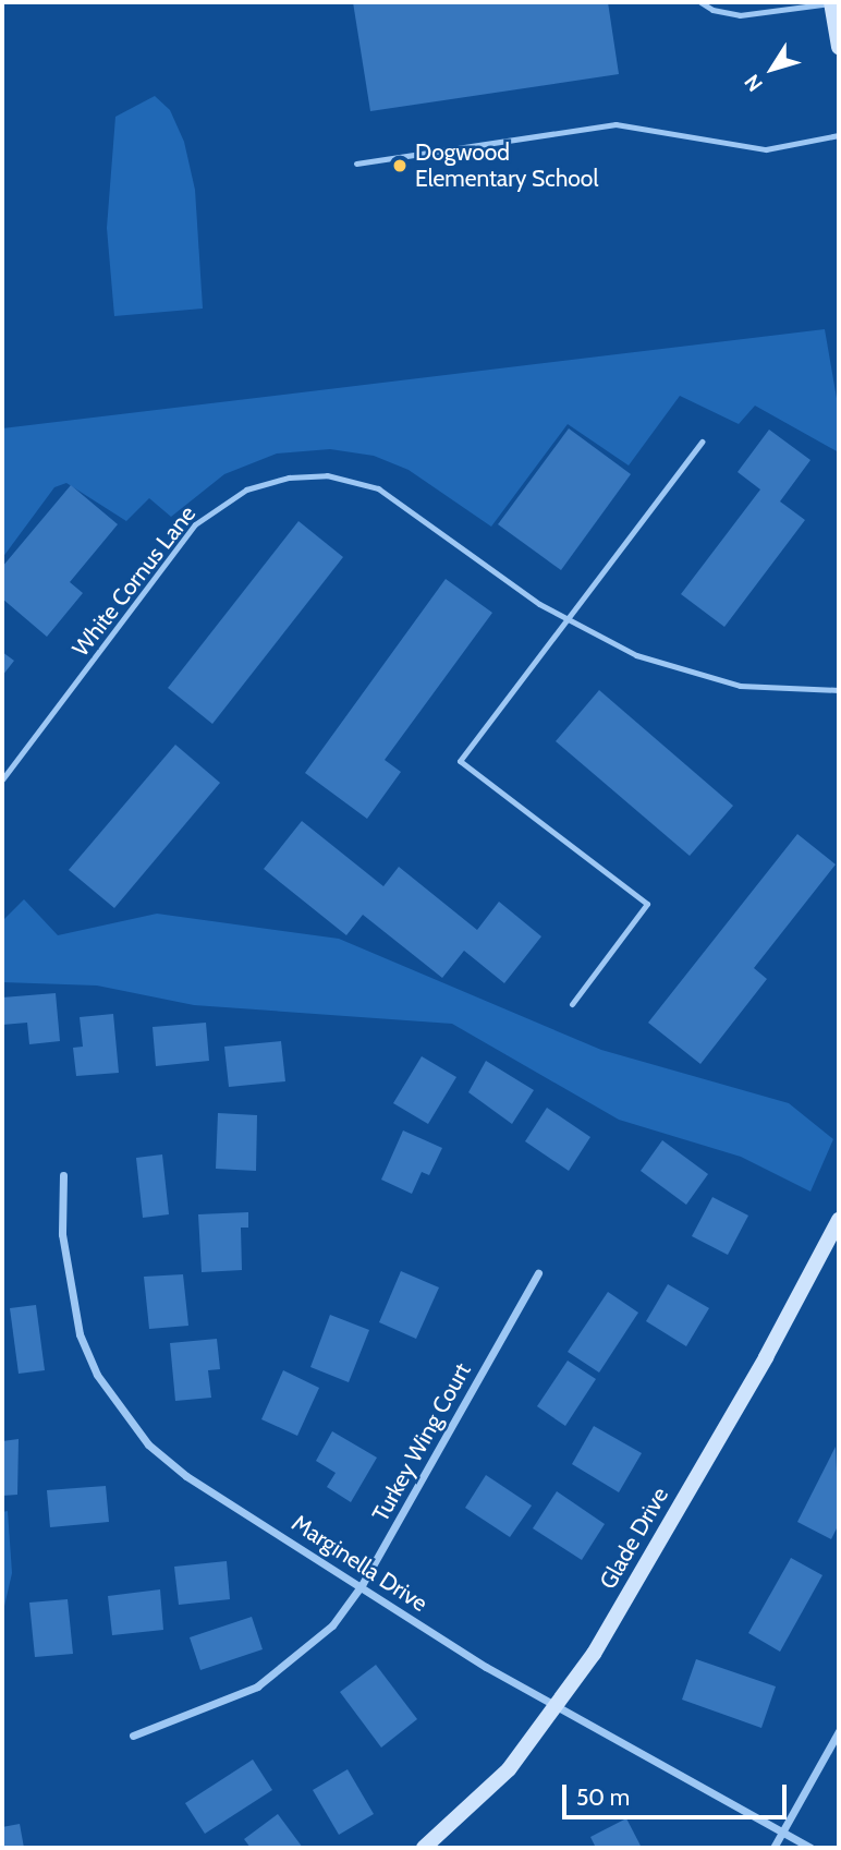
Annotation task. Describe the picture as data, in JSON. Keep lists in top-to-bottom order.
{
  "streets": {
    "street": ["Turkey Wing Court", "Glade Drive", "Marginella Drive"],
    "lane": ["White Cornus Lane"]
  },
  "crossings": [
    ["Turkey Wing Court", "Marginella Drive"],
    ["Glade Drive", "Marginella Drive"]
  ],
  "places": ["Dogwood Elementary School"],
  "scale_bar": "50 m",
  "north": "bottom left"
}
